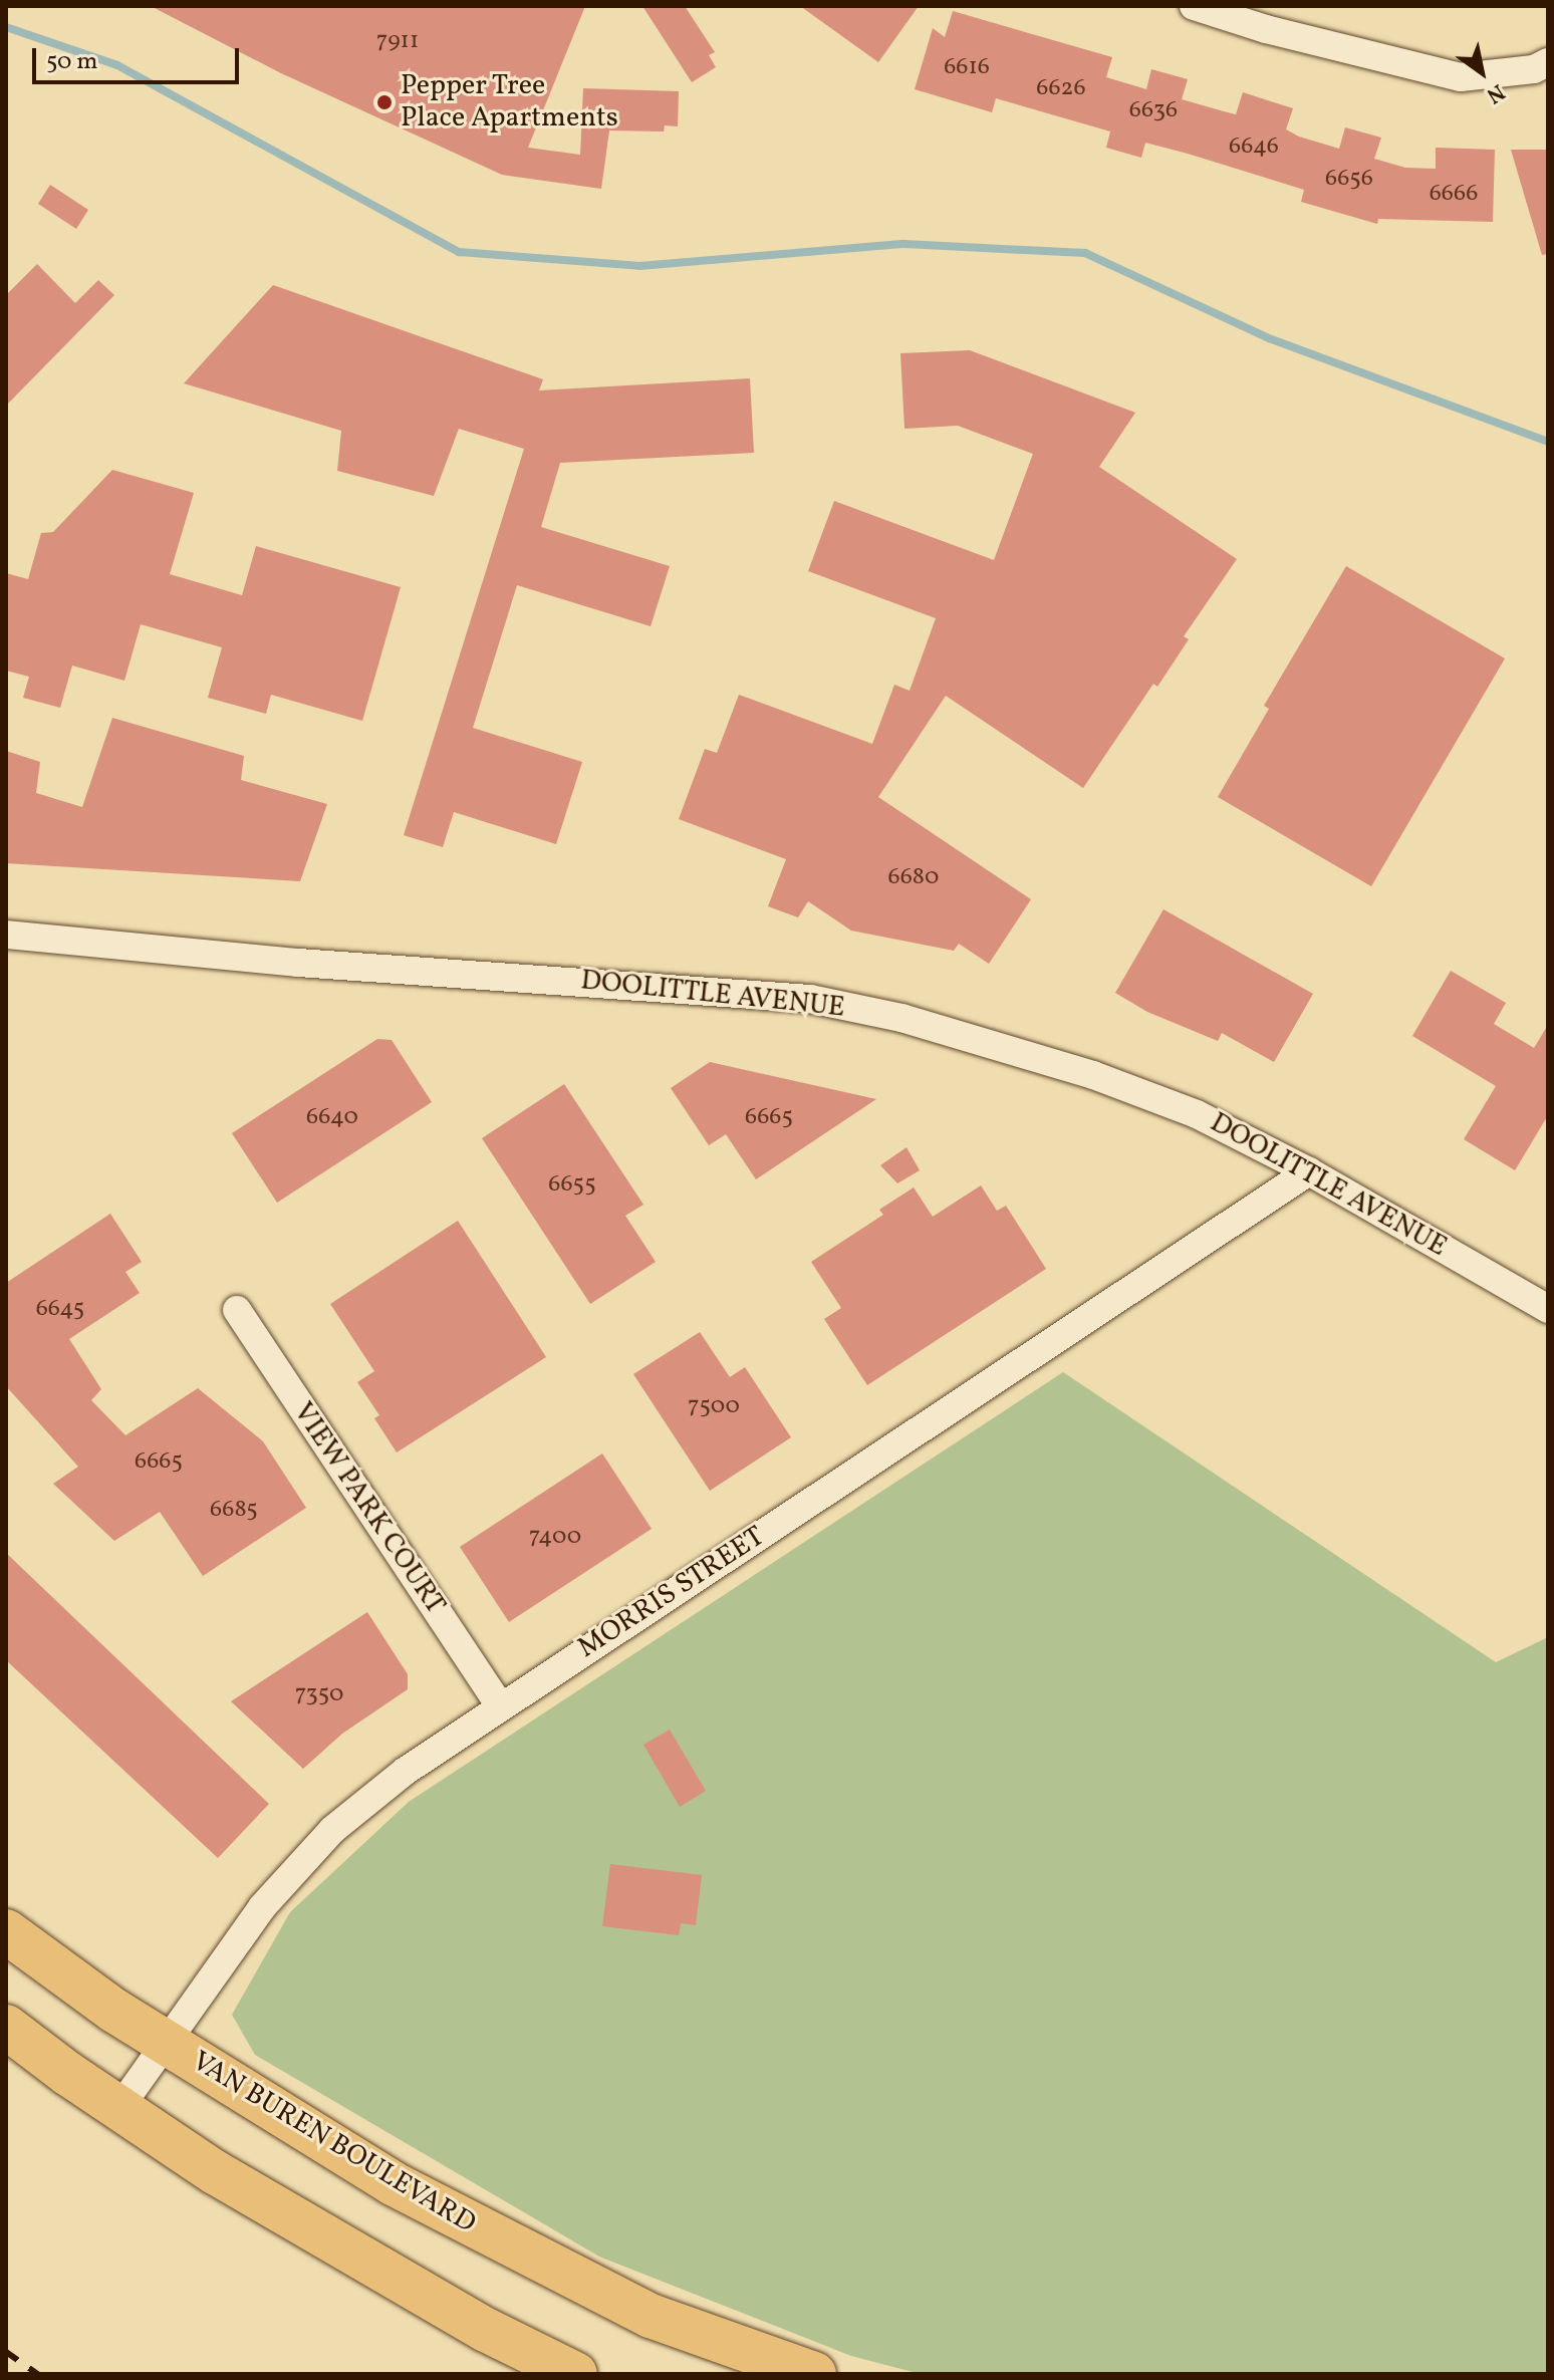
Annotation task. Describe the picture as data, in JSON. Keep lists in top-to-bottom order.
{
  "streets": {
    "main road": ["VAN BUREN BOULEVARD"],
    "street": ["DOOLITTLE AVENUE", "VIEW PARK COURT", "MORRIS STREET"]
  },
  "crossings": [
    ["DOOLITTLE AVENUE", "MORRIS STREET"],
    ["VIEW PARK COURT", "MORRIS STREET"],
    ["MORRIS STREET", "VAN BUREN BOULEVARD"]
  ],
  "places": ["Pepper Tree Place Apartments"],
  "house_numbers": [
    "7911",
    "6616",
    "6626",
    "6636",
    "6646",
    "6656",
    "6666",
    "6680",
    "6640",
    "6665",
    "6655",
    "6645",
    "7500",
    "6665",
    "6685",
    "7400",
    "7350"
  ],
  "scale_bar": "50 m",
  "north": "bottom right"
}
